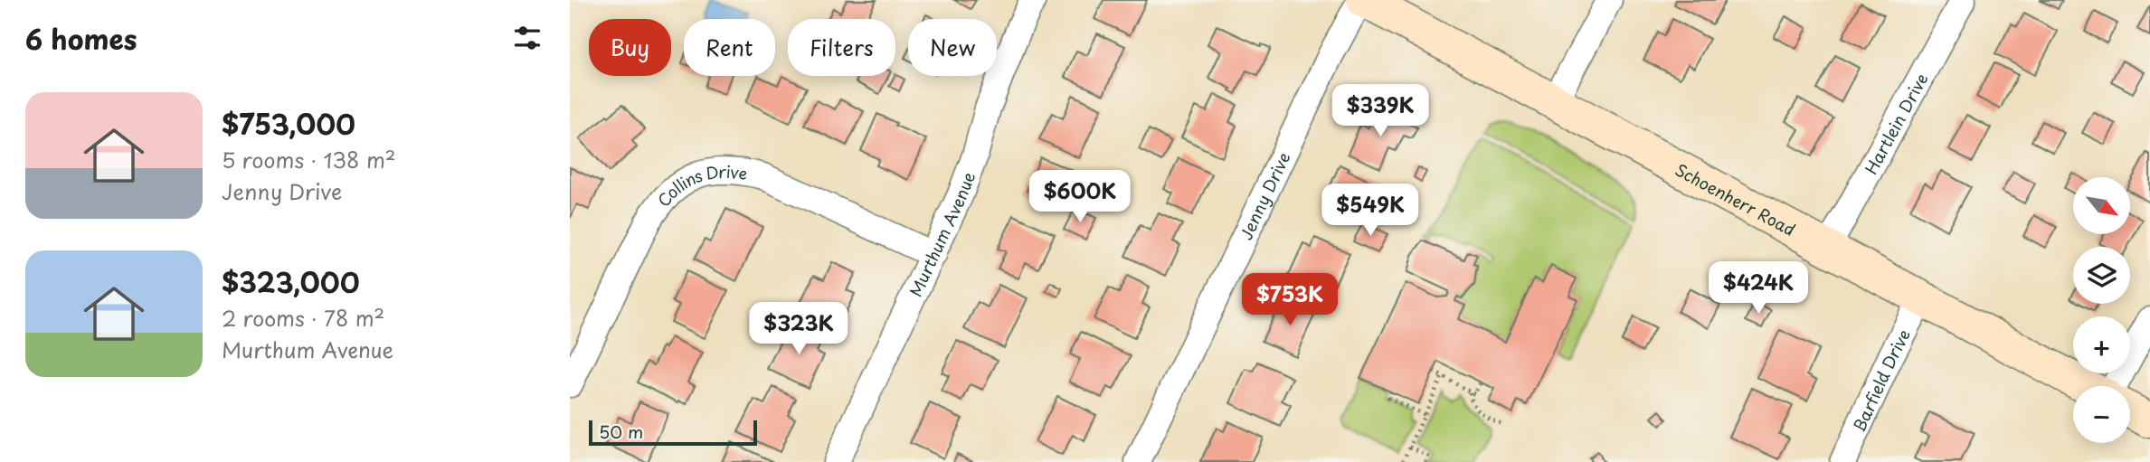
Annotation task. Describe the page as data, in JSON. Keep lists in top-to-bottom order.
{
  "streets": {
    "main road": ["Schoenherr Road"],
    "street": [
      "Hartlein Drive",
      "Collins Drive",
      "Jenny Drive",
      "Murthum Avenue",
      "Barfield Drive"
    ]
  },
  "crossings": [
    ["Hartlein Drive", "Schoenherr Road"],
    ["Collins Drive", "Murthum Avenue"],
    ["Jenny Drive", "Schoenherr Road"],
    ["Schoenherr Road", "Barfield Drive"]
  ],
  "scale_bar": "50 m",
  "north": "bottom right",
  "page": {
    "heading": "6 homes",
    "chip": [
      "Buy",
      "Rent",
      "Filters",
      "New"
    ],
    "list": [
      {
        "name": "$753,000",
        "note": "5 rooms · 138 m² · Jenny Drive"
      },
      {
        "name": "$323,000",
        "note": "2 rooms · 78 m² · Murthum Avenue"
      }
    ],
    "price": [
      "$339K",
      "$600K",
      "$549K",
      "$424K",
      "$753K",
      "$323K"
    ],
    "map_buttons": ["+", "−"],
    "scale": "50 m"
  }
}
